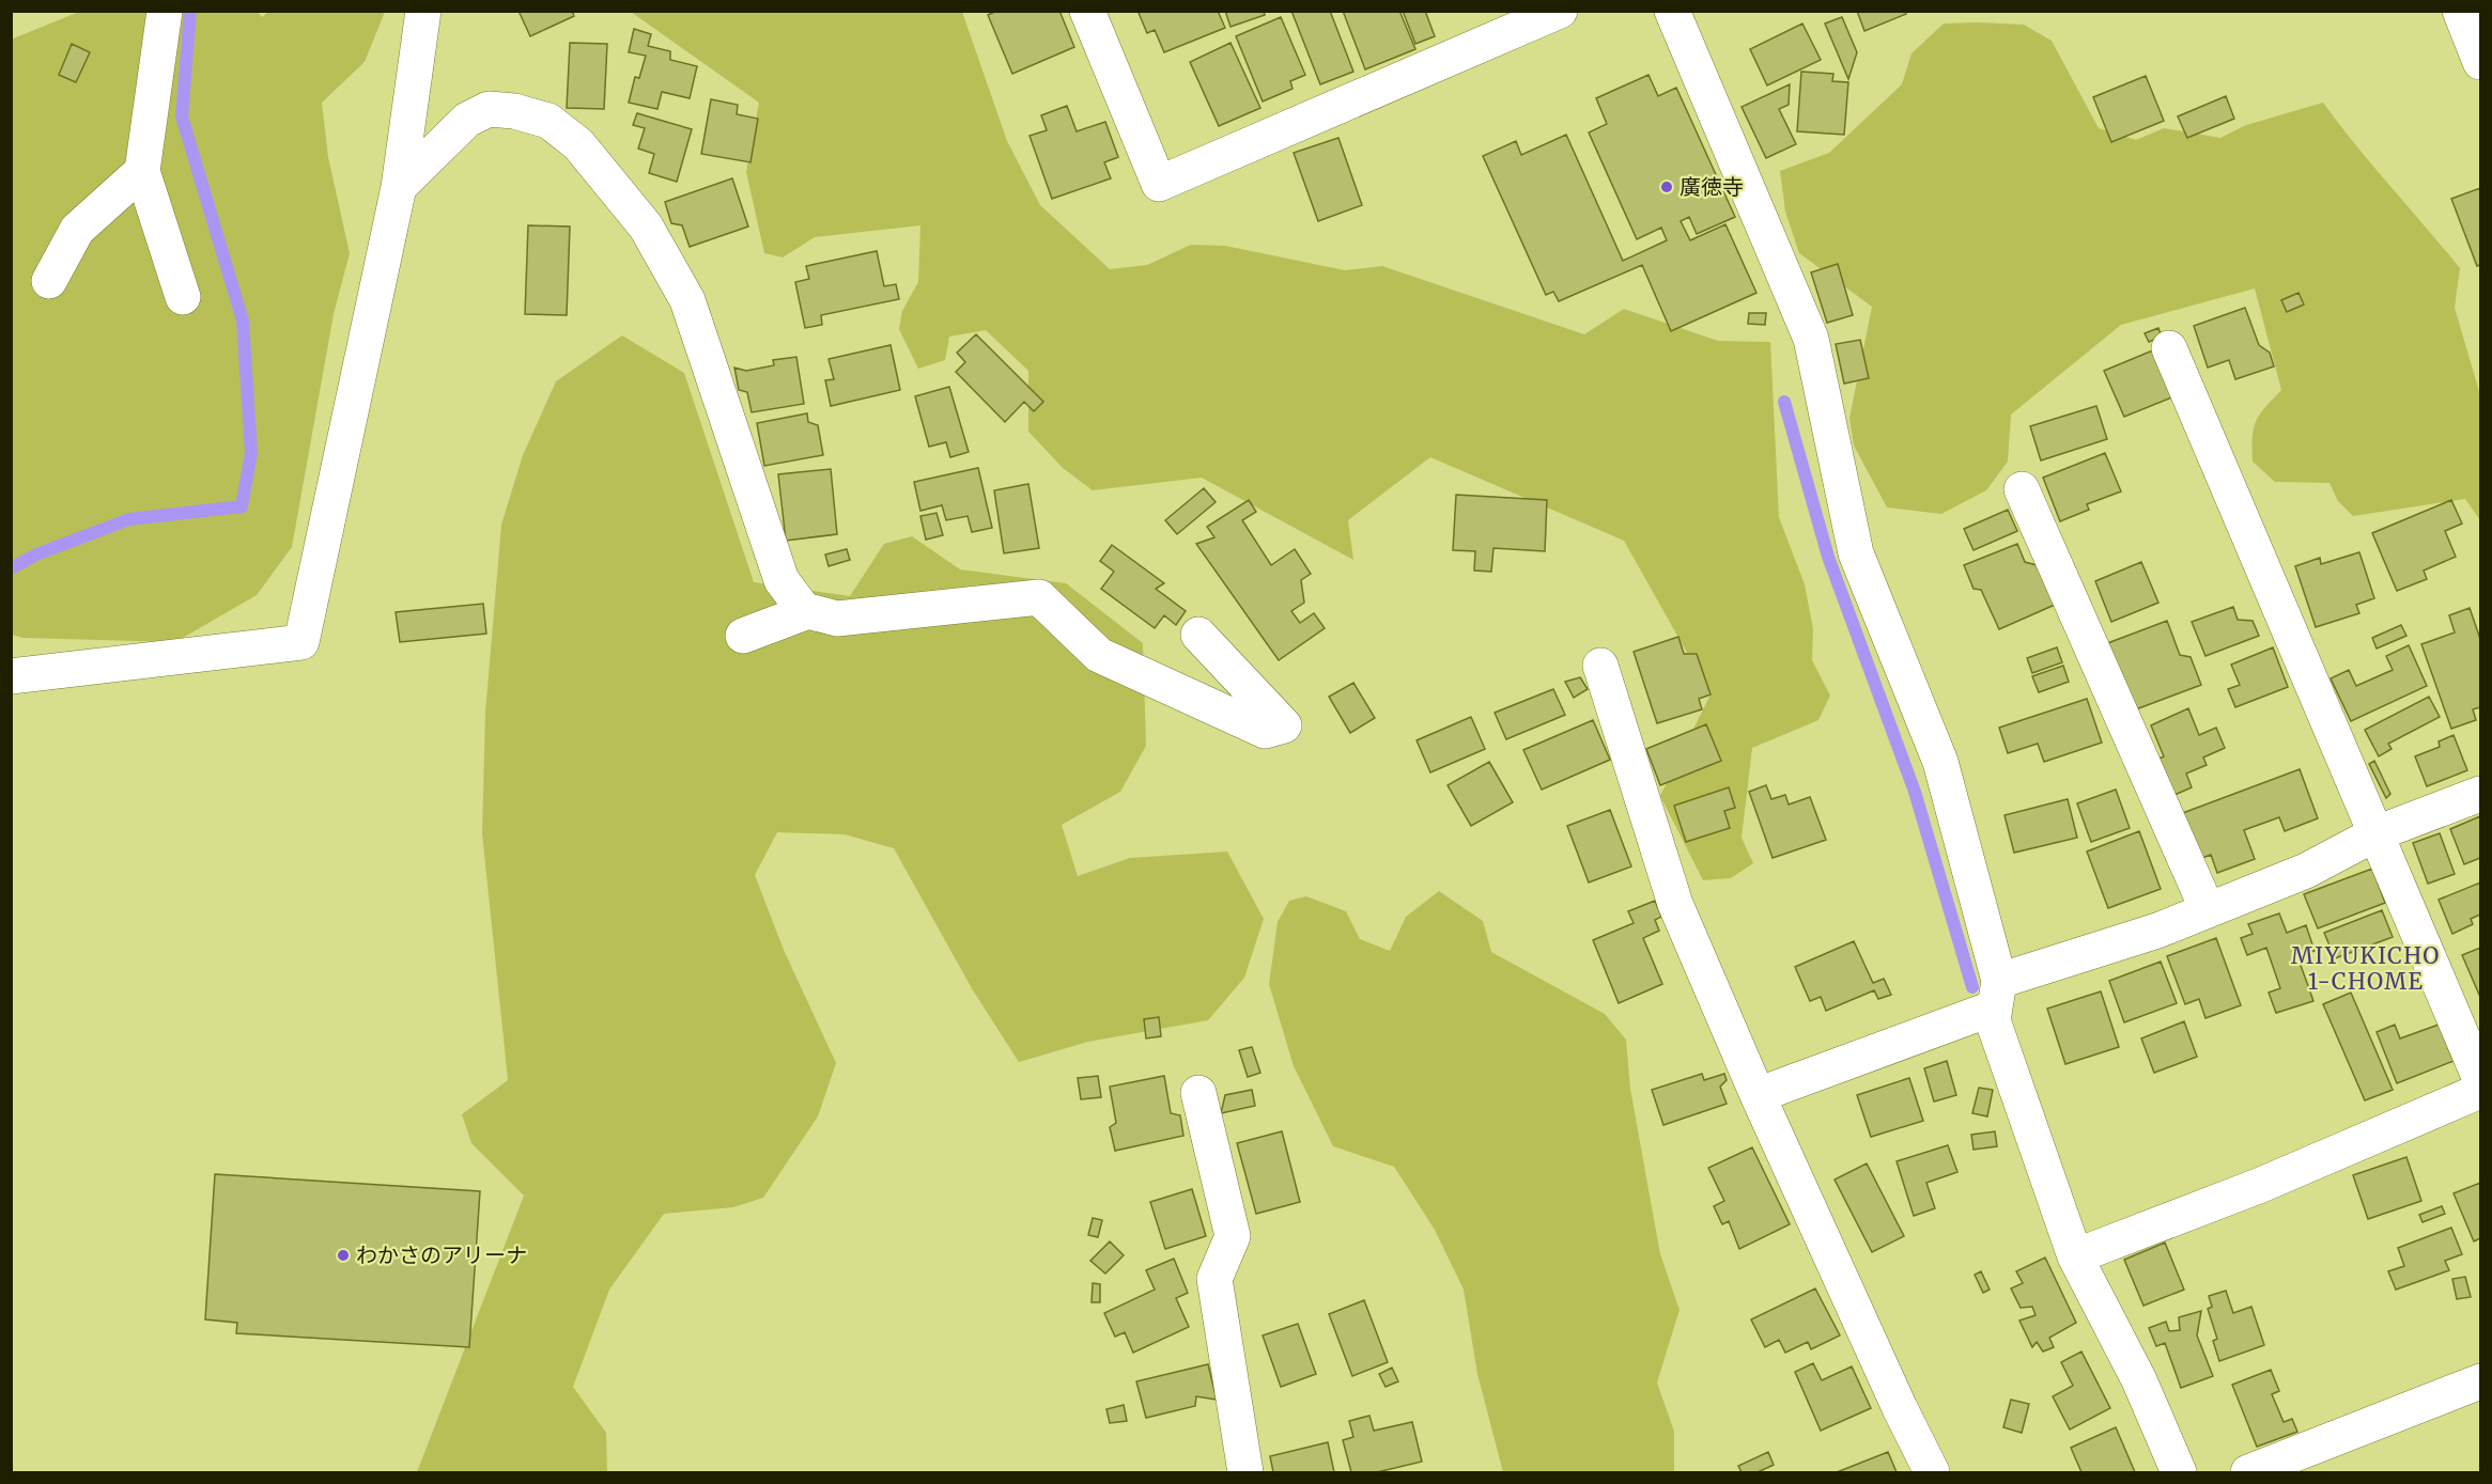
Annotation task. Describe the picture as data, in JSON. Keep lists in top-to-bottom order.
{
  "districts": ["MIYUKICHO 1-CHOME"],
  "places": ["廣徳寺", "わかさのアリーナ"]
}
